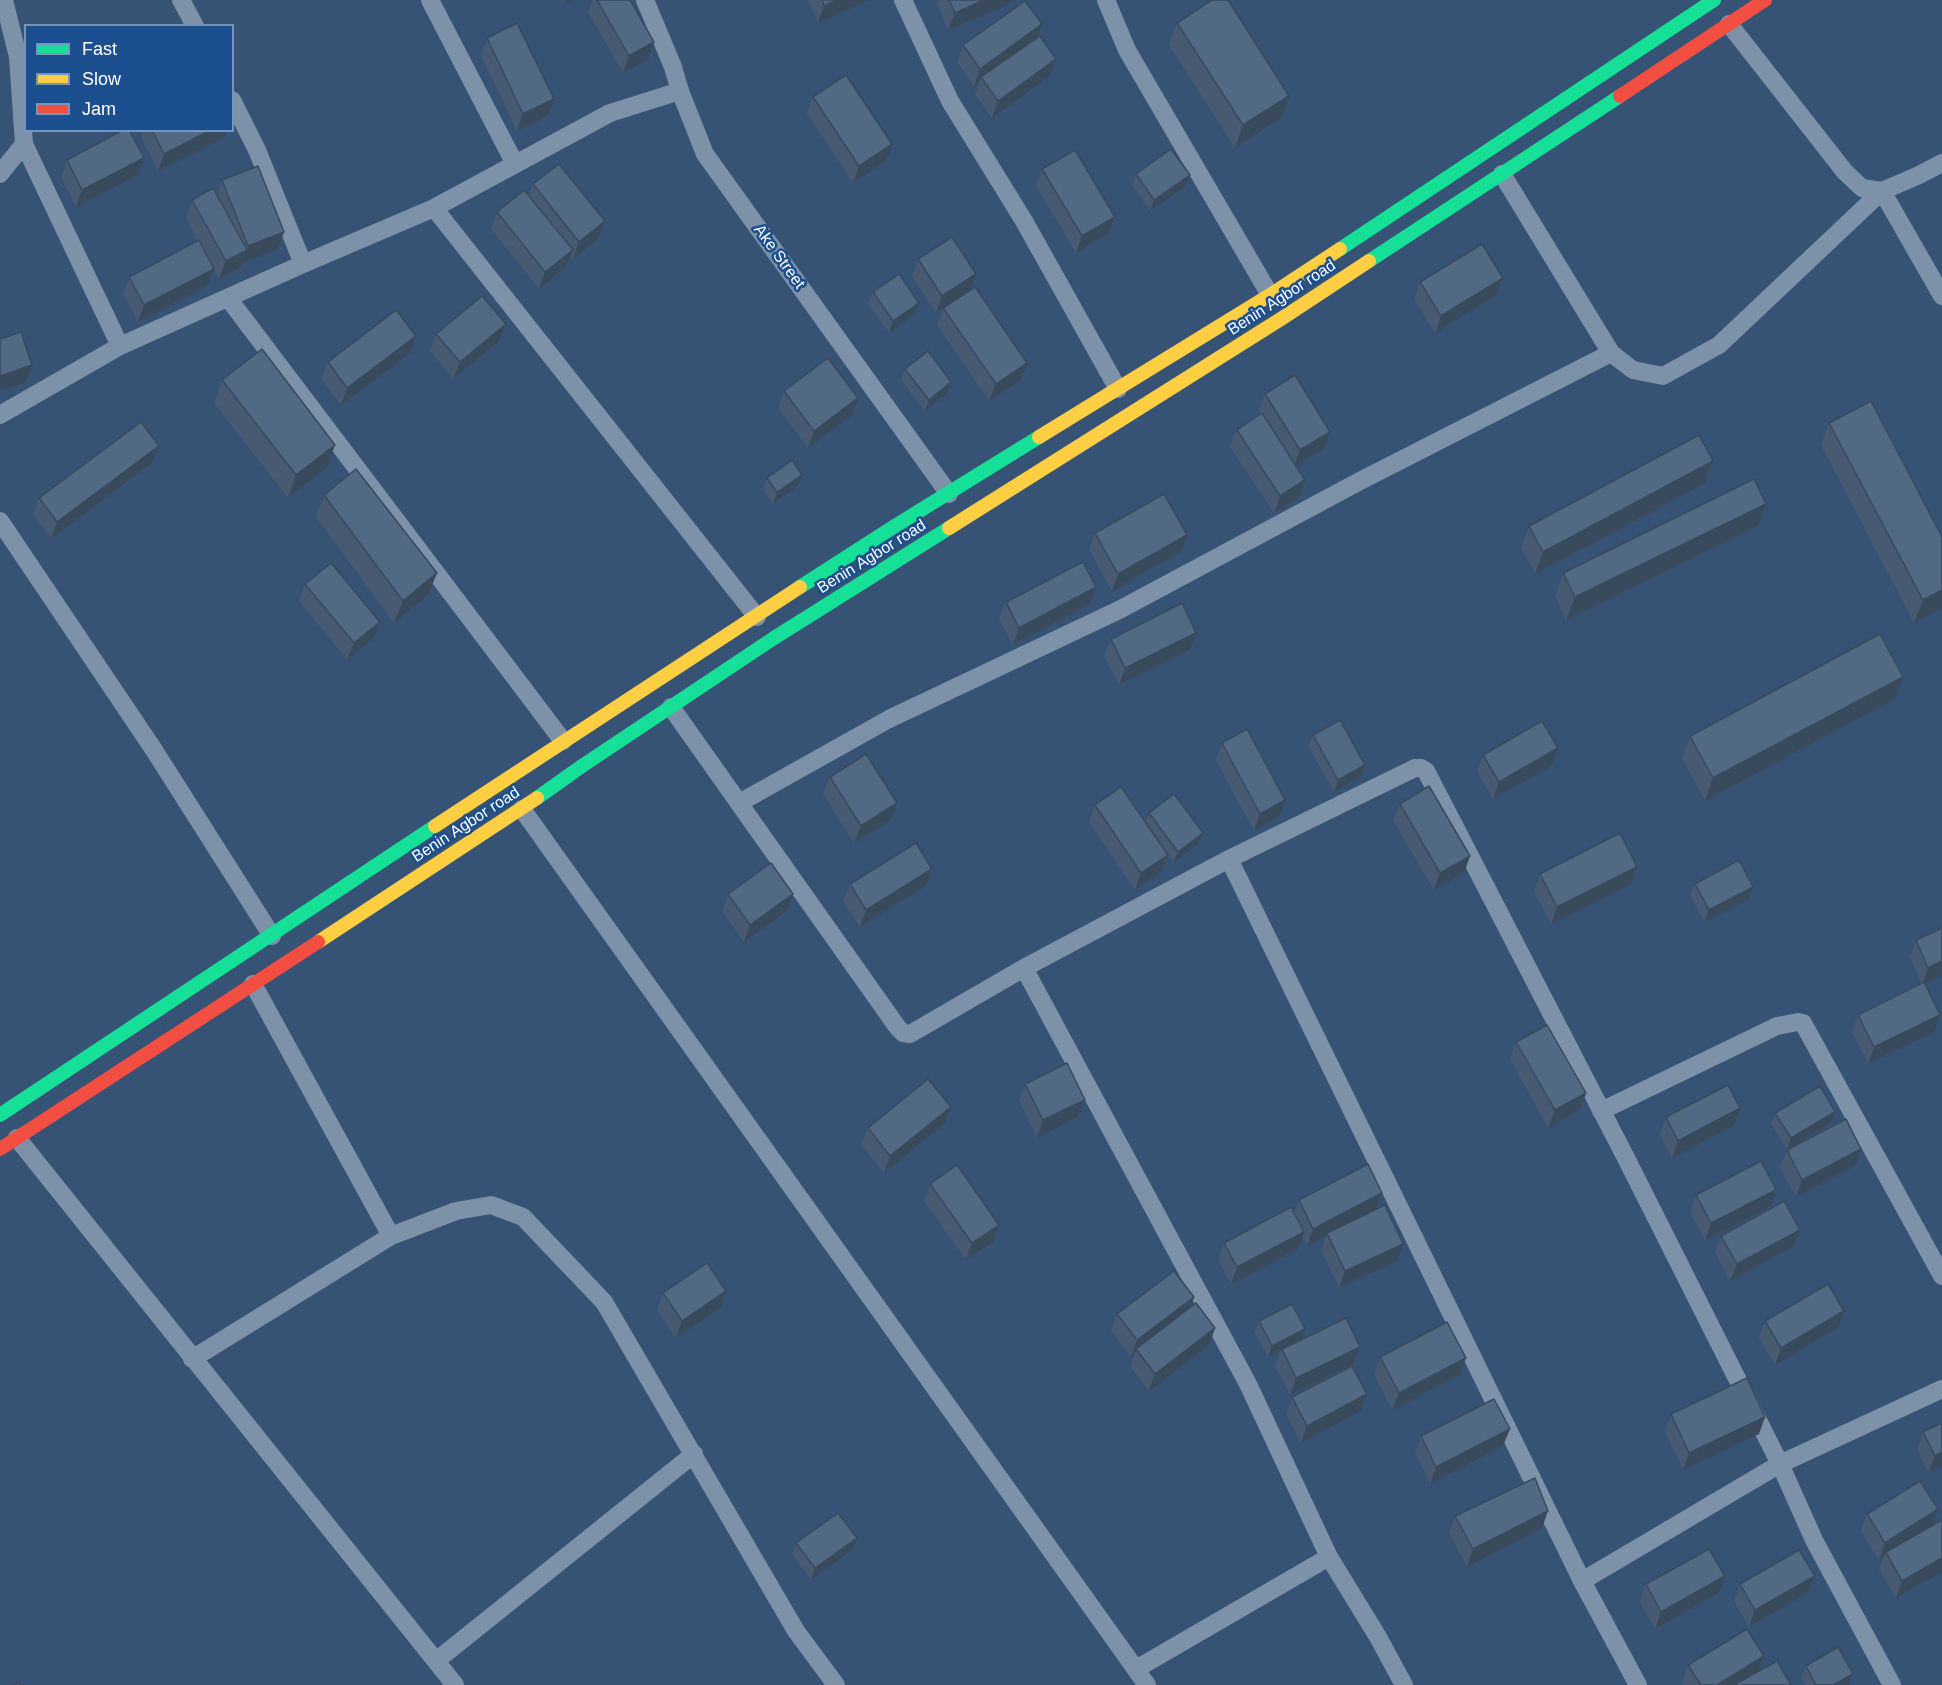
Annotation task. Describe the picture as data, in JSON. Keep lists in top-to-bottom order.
{
  "streets": {
    "highway": ["Benin Agbor road"],
    "street": ["Ake Street"]
  },
  "crossings": [
    ["Ake Street", "Benin Agbor road"]
  ],
  "legend": ["Fast", "Slow", "Jam"]
}
